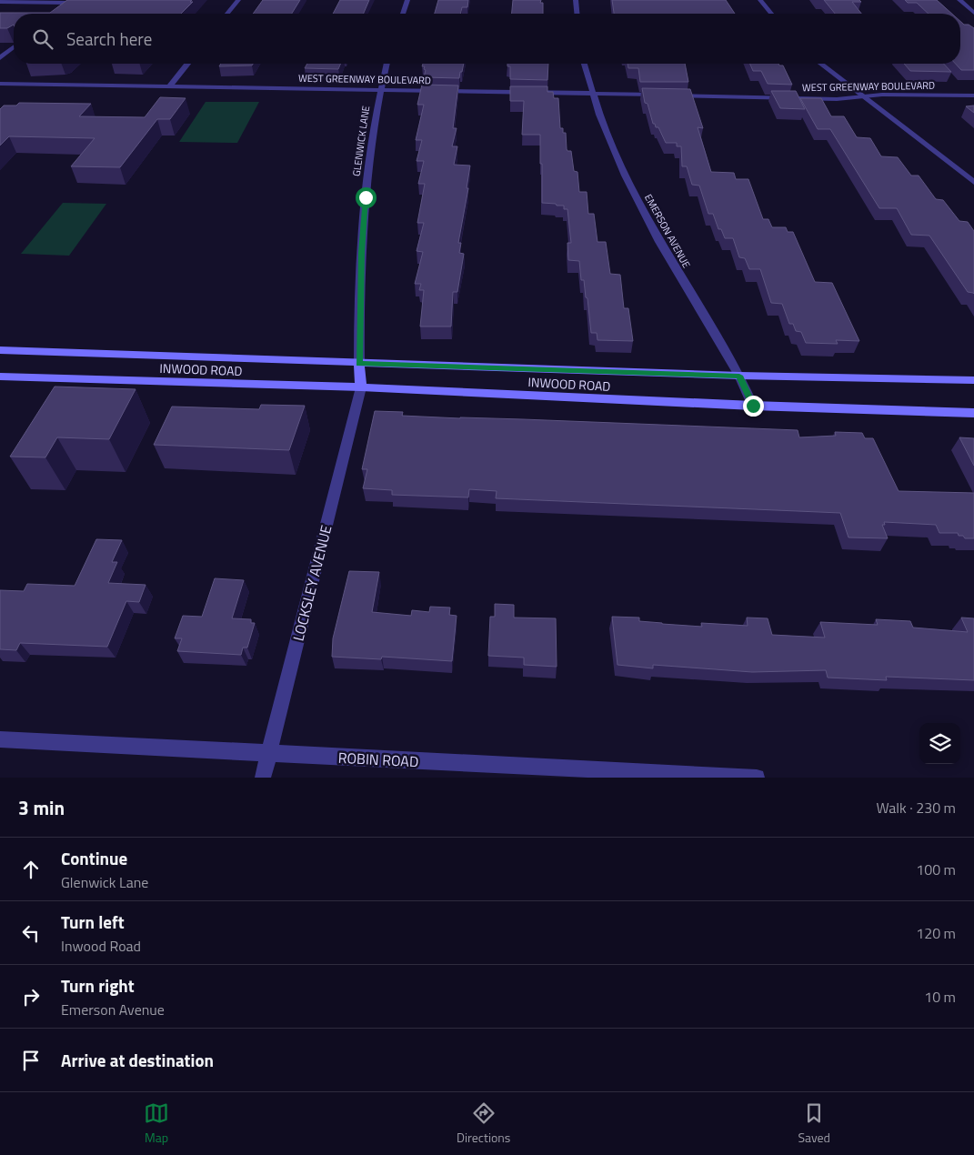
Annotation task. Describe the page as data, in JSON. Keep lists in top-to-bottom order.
{
  "streets": {
    "main road": ["INWOOD ROAD"],
    "street": [
      "WEST GREENWAY BOULEVARD",
      "GLENWICK LANE",
      "EMERSON AVENUE",
      "LOCKSLEY AVENUE",
      "ROBIN ROAD"
    ]
  },
  "crossings": [
    ["WEST GREENWAY BOULEVARD", "GLENWICK LANE"],
    ["WEST GREENWAY BOULEVARD", "EMERSON AVENUE"],
    ["GLENWICK LANE", "INWOOD ROAD"],
    ["EMERSON AVENUE", "INWOOD ROAD"],
    ["INWOOD ROAD", "LOCKSLEY AVENUE"],
    ["LOCKSLEY AVENUE", "ROBIN ROAD"]
  ],
  "page": {
    "search": "Search here",
    "heading": ["3 min", "Walk · 230 m"],
    "list": [
      ["Continue", "Glenwick Lane", "100 m"],
      ["Turn left", "Inwood Road", "120 m"],
      ["Turn right", "Emerson Avenue", "10 m"],
      "Arrive at destination"
    ],
    "nav": ["Map", "Directions", "Saved"]
  }
}
